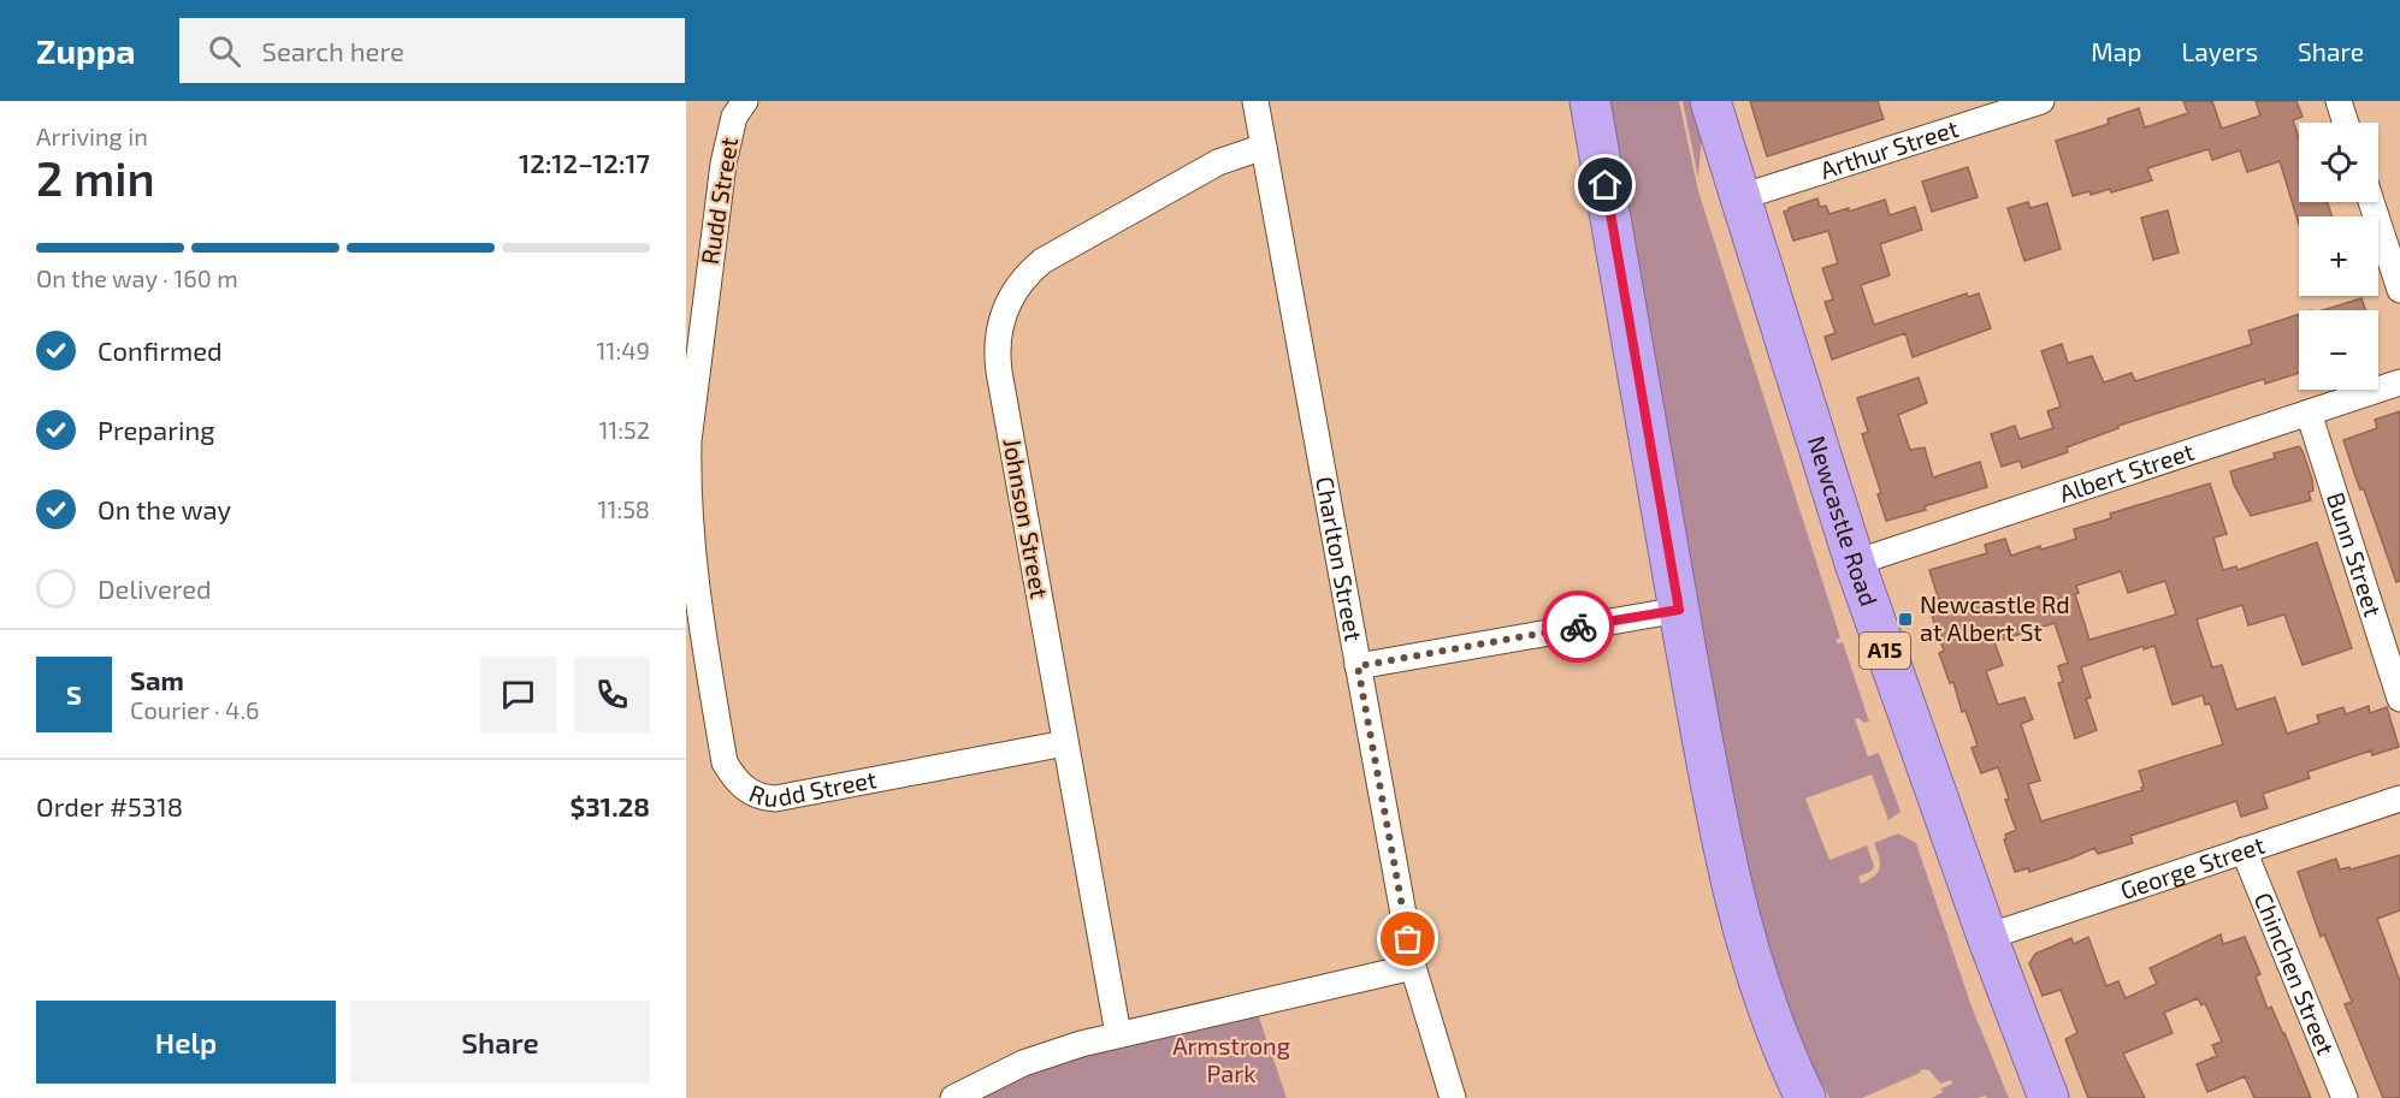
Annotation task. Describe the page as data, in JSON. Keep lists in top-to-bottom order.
{
  "streets": {
    "highway": ["Newcastle Road", "A15"],
    "street": [
      "Arthur Street",
      "Rudd Street",
      "Albert Street",
      "Johnson Street",
      "Bunn Street",
      "Charlton Street",
      "George Street",
      "Chinchen Street"
    ]
  },
  "crossings": [
    ["Arthur Street", "Newcastle Road"],
    ["Rudd Street", "Johnson Street"],
    ["Albert Street", "Newcastle Road"],
    ["Albert Street", "Bunn Street"],
    ["Johnson Street", "Charlton Street"],
    ["Newcastle Road", "George Street"],
    ["George Street", "Chinchen Street"]
  ],
  "parks": ["Armstrong Park"],
  "places": {
    "transit": ["Newcastle Rd at Albert St"]
  },
  "page": {
    "header": "Zuppa",
    "search": "Search here",
    "nav": ["Map", "Layers", "Share"],
    "heading": ["2 min", "Arriving in", "12:12–12:17"],
    "panel": [
      "Sam",
      "Courier · 4.6",
      "Order #5318",
      "$31.28"
    ],
    "map_buttons": ["+", "−"],
    "bar": "On the way · 160 m",
    "list": [
      ["Confirmed", "11:49"],
      ["Preparing", "11:52"],
      ["On the way", "11:58"],
      "Delivered"
    ],
    "round": "S",
    "buttons": ["Help", "Share"]
  }
}
